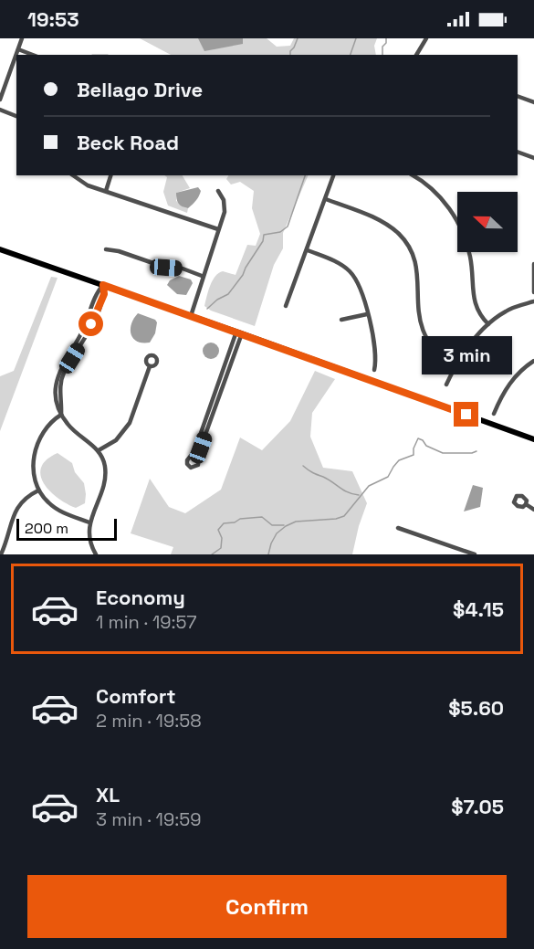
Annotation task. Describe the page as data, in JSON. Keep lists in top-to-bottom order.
{
  "scale_bar": "200 m",
  "north": "left",
  "page": {
    "status": "19:53",
    "banner": ["Bellago Drive", "Beck Road"],
    "bubble": "3 min",
    "scale": "200 m",
    "list": [
      {
        "name": "Economy",
        "note": "1 min · 19:57",
        "value": "$4.15"
      },
      {
        "name": "Comfort",
        "note": "2 min · 19:58",
        "value": "$5.60"
      },
      {
        "name": "XL",
        "note": "3 min · 19:59",
        "value": "$7.05"
      }
    ],
    "buttons": "Confirm"
  }
}
